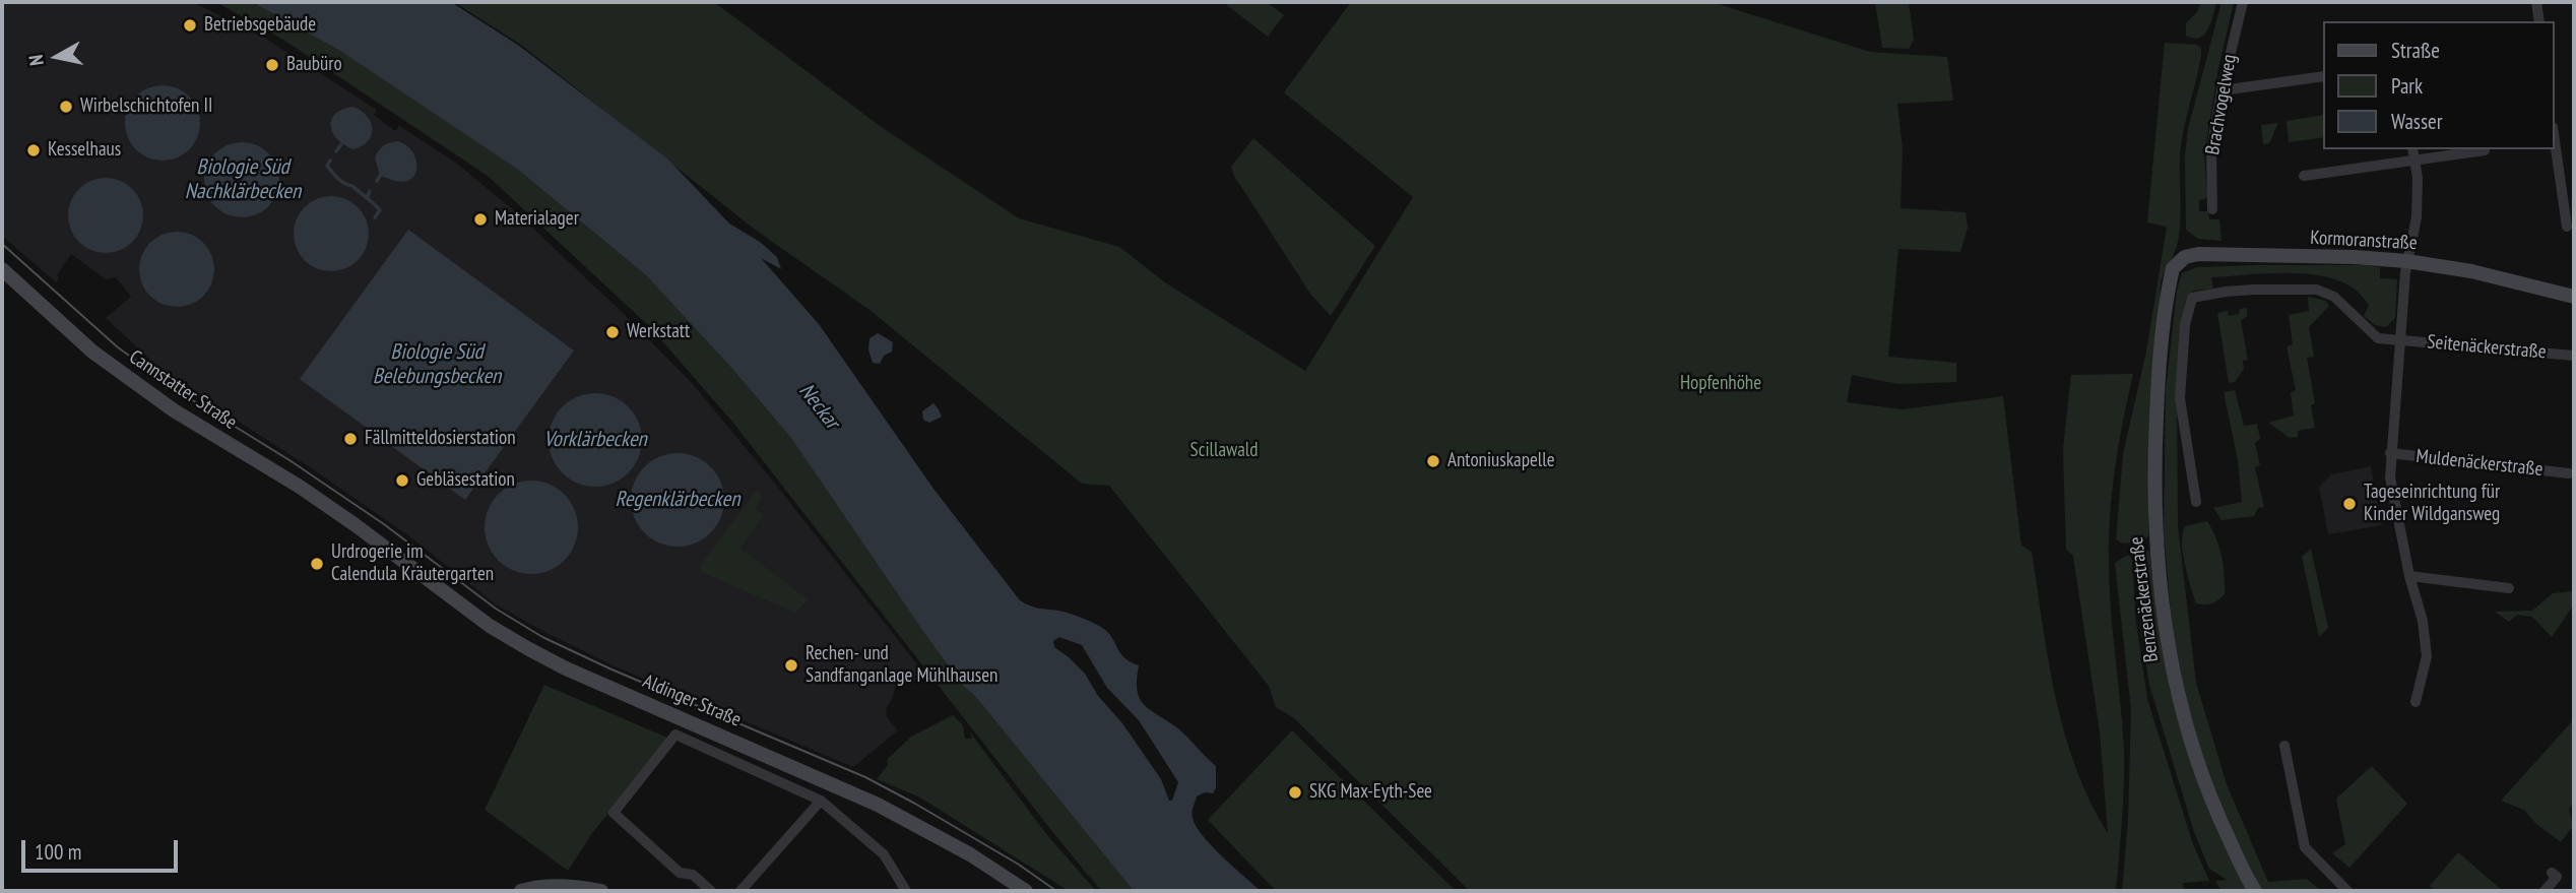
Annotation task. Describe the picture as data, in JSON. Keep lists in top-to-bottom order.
{
  "streets": {
    "main road": [
      "Kormoranstraße",
      "Cannstatter Straße",
      "Benzenäckerstraße",
      "Aldinger Straße"
    ],
    "street": ["Brachvogelweg", "Seitenäckerstraße", "Muldenäckerstraße"]
  },
  "crossings": [
    ["Kormoranstraße", "Benzenäckerstraße"],
    ["Cannstatter Straße", "Aldinger Straße"]
  ],
  "water": [
    "Biologie Süd Nachklärbecken",
    "Biologie Süd Belebungsbecken",
    "Neckar",
    "Vorklärbecken",
    "Regenklärbecken"
  ],
  "parks": ["Hopfenhöhe", "Scillawald"],
  "places": [
    "Betriebsgebäude",
    "Baubüro",
    "Wirbelschichtofen II",
    "Kesselhaus",
    "Materialager",
    "Werkstatt",
    "Fällmitteldosierstation",
    "Antoniuskapelle",
    "Gebläsestation",
    "Tageseinrichtung für Kinder Wildgansweg",
    "Urdrogerie im Calendula Kräutergarten",
    "Rechen- und Sandfanganlage Mühlhausen",
    "SKG Max-Eyth-See"
  ],
  "legend": ["Straße", "Park", "Wasser"],
  "scale_bar": "100 m",
  "north": "left"
}
